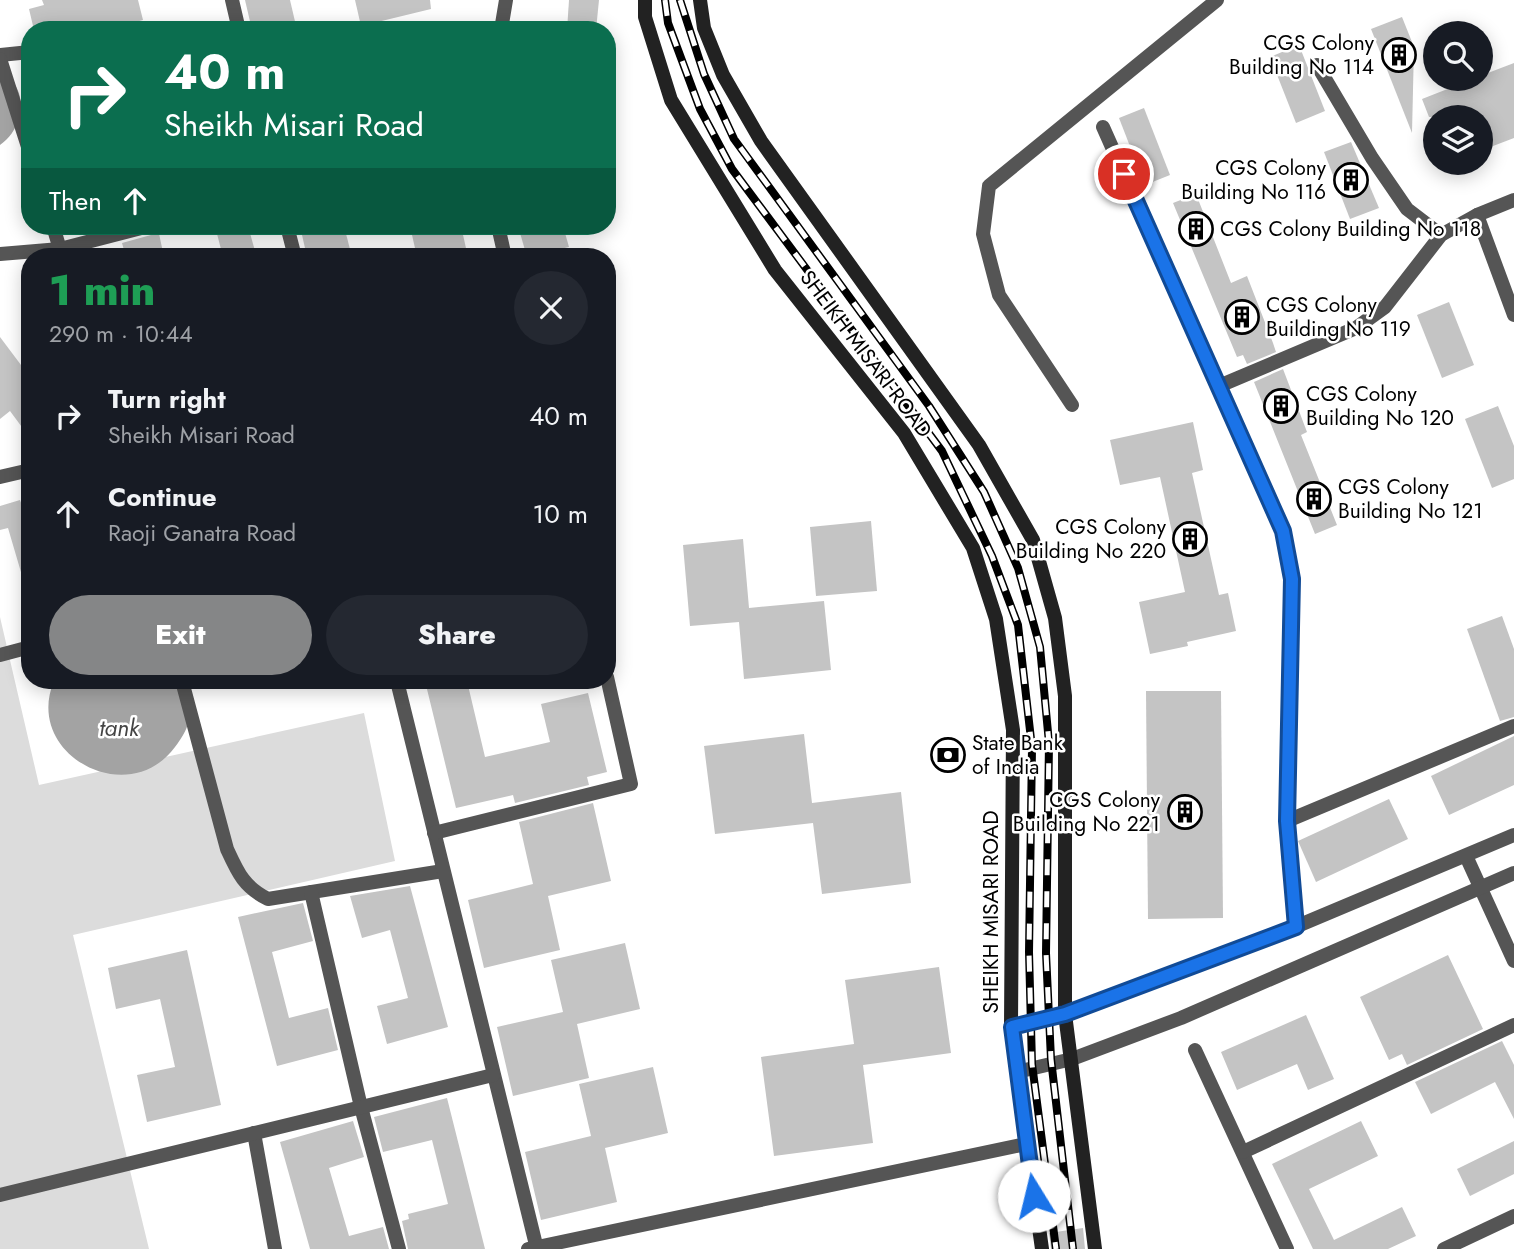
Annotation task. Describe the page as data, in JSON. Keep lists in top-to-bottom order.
{
  "streets": {
    "main road": ["SHEIKH MISARI ROAD"]
  },
  "water": ["tank"],
  "places": {
    "building": [
      "CGS Colony Building No 114",
      "CGS Colony Building No 116",
      "CGS Colony Building No 118",
      "CGS Colony Building No 119",
      "CGS Colony Building No 120",
      "CGS Colony Building No 121",
      "CGS Colony Building No 220",
      "CGS Colony Building No 221"
    ],
    "bank": ["State Bank of India"]
  },
  "page": {
    "turn": ["40 m", "Sheikh Misari Road"],
    "then": "Then",
    "heading": ["1 min", "290 m · 10:44"],
    "list": [
      {
        "name": "Turn right",
        "note": "Sheikh Misari Road",
        "value": "40 m"
      },
      {
        "name": "Continue",
        "note": "Raoji Ganatra Road",
        "value": "10 m"
      }
    ],
    "buttons": ["Exit", "Share"]
  }
}
